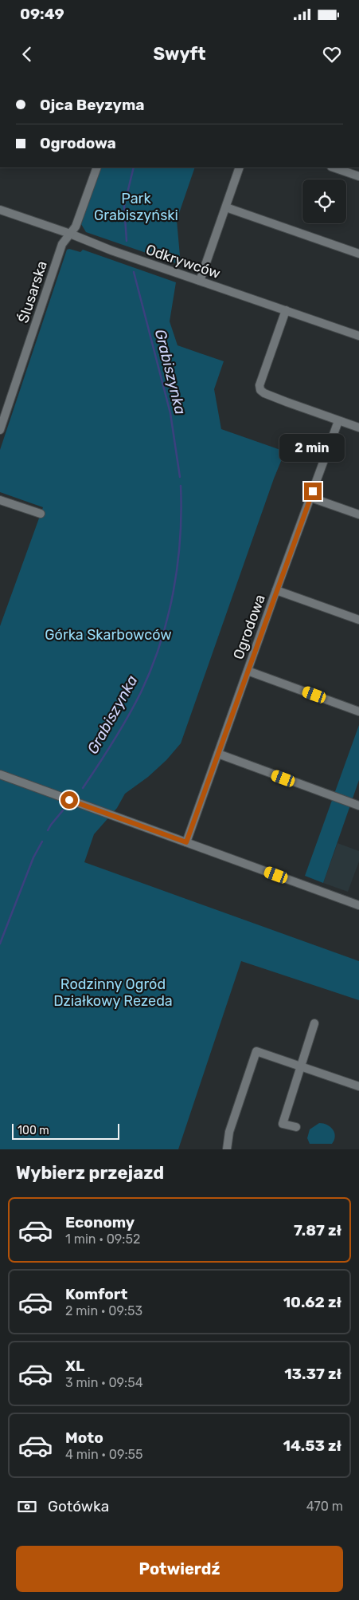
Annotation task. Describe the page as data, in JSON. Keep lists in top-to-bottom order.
{
  "streets": {
    "street": ["Odkrywców", "Ślusarska", "Ogrodowa"]
  },
  "crossings": [
    ["Odkrywców", "Ślusarska"]
  ],
  "water": ["Grabiszynka"],
  "parks": ["Park Grabiszyński", "Górka Skarbowców", "Rodzinny Ogród Działkowy Rezeda"],
  "scale_bar": "100 m",
  "page": {
    "status": "09:49",
    "header": "Swyft",
    "banner": ["Ojca Beyzyma", "Ogrodowa"],
    "bubble": "2 min",
    "scale": "100 m",
    "heading": "Wybierz przejazd",
    "list": [
      {
        "name": "Economy",
        "note": "1 min · 09:52",
        "value": "7.87 zł"
      },
      {
        "name": "Komfort",
        "note": "2 min · 09:53",
        "value": "10.62 zł"
      },
      {
        "name": "XL",
        "note": "3 min · 09:54",
        "value": "13.37 zł"
      },
      {
        "name": "Moto",
        "note": "4 min · 09:55",
        "value": "14.53 zł"
      }
    ],
    "pay": ["Gotówka", "470 m"],
    "buttons": "Potwierdź"
  }
}
